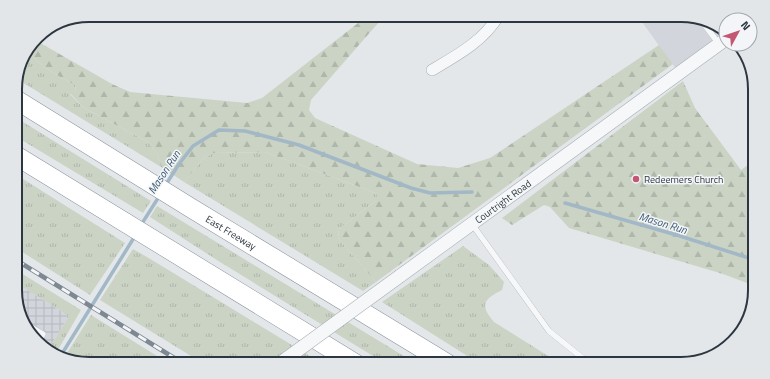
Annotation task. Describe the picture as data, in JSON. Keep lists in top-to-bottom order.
{
  "streets": {
    "highway": ["East Freeway"],
    "street": ["Courtright Road"]
  },
  "water": ["Mason Run"],
  "places": ["Redeemers Church"],
  "north": "top right"
}
